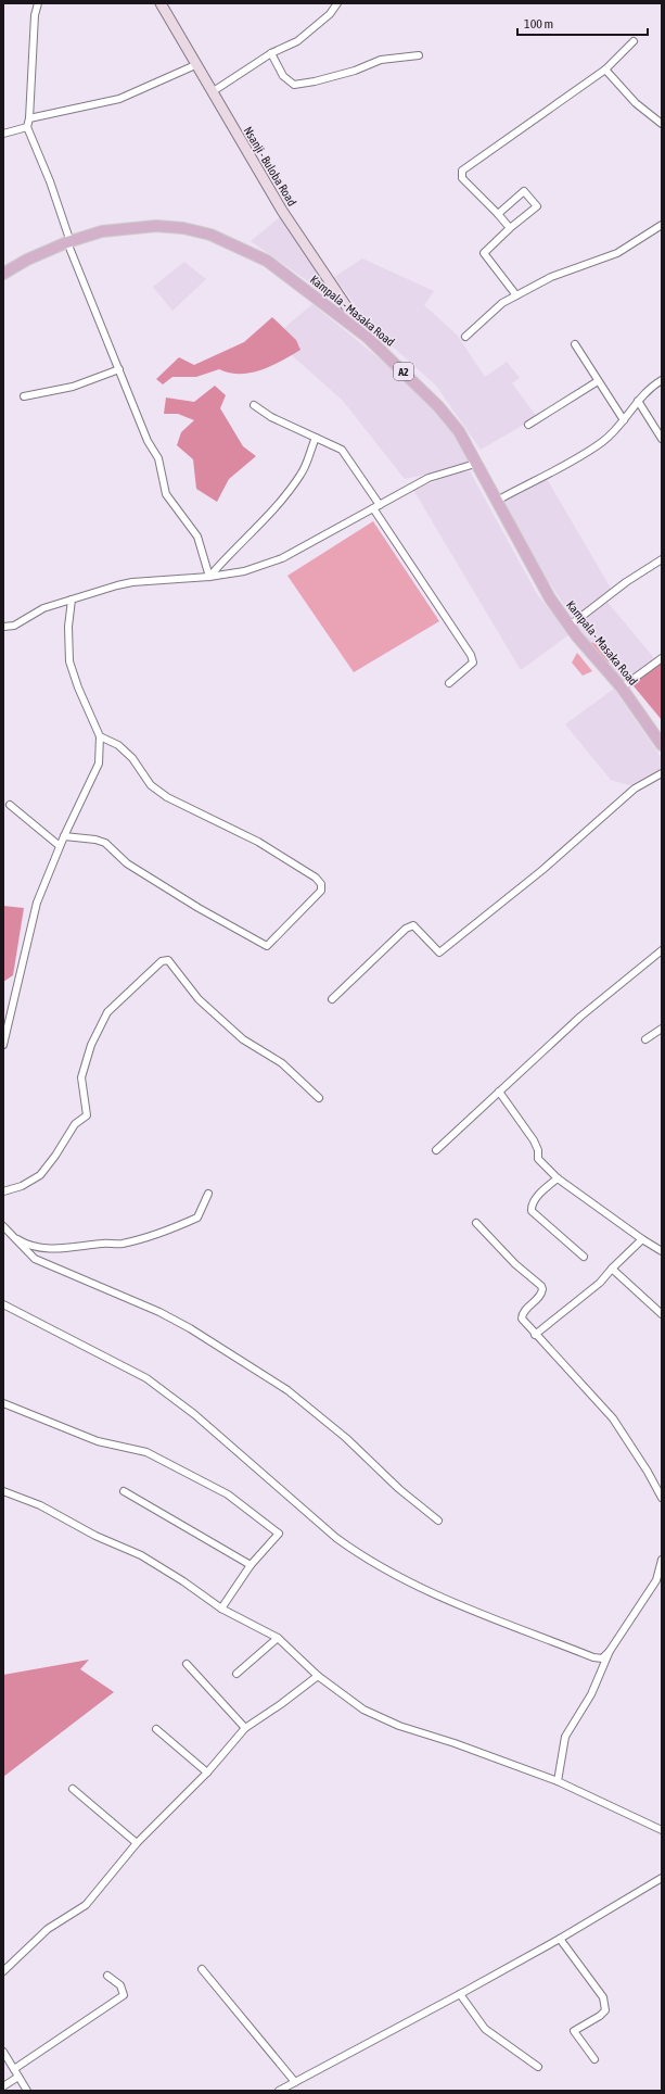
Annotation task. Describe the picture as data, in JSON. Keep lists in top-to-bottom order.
{
  "streets": {
    "main road": ["Nsanji - Buloba Road", "Kampala - Masaka Road", "A2"]
  },
  "crossings": [
    ["Nsanji - Buloba Road", "Kampala - Masaka Road"]
  ],
  "scale_bar": "100 m"
}
